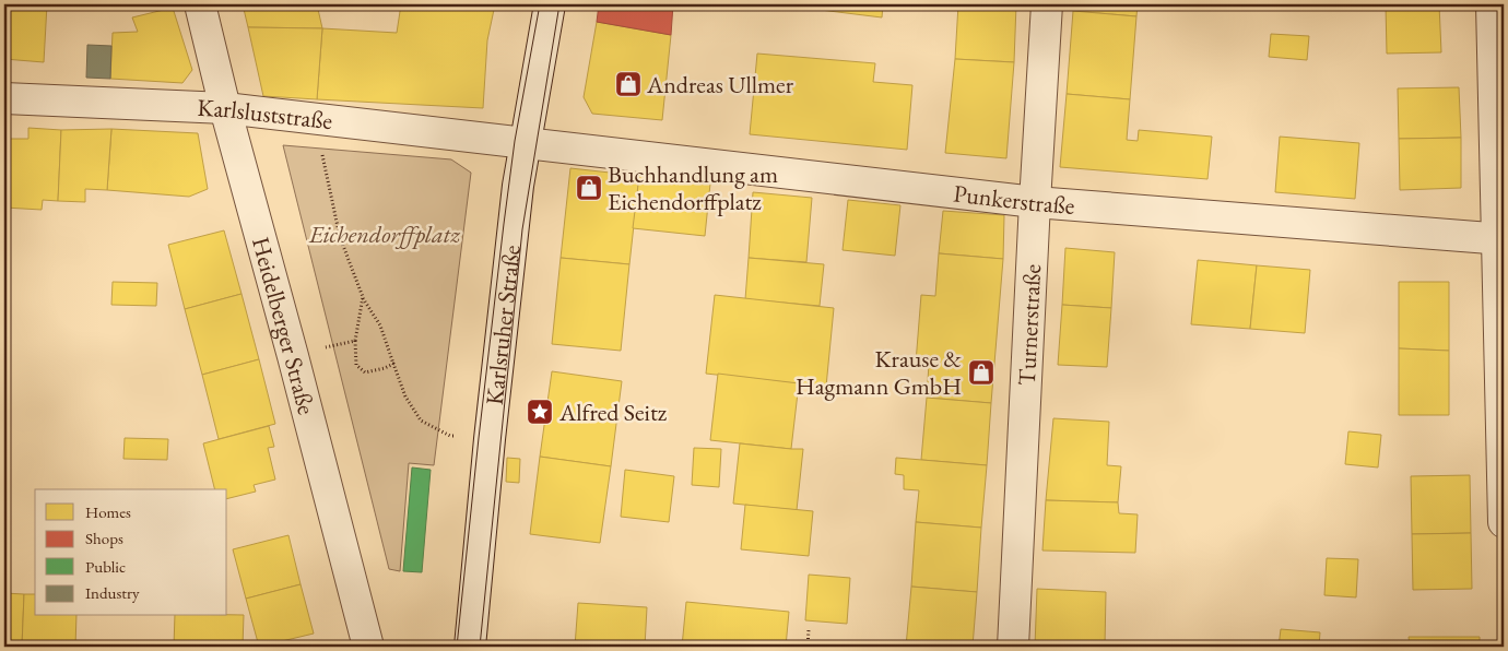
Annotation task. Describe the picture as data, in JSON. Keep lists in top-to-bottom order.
{
  "streets": {
    "street": [
      "Karlsluststraße",
      "Punkerstraße",
      "Karlsruher Straße",
      "Heidelberger Straße",
      "Turnerstraße"
    ]
  },
  "crossings": [
    ["Karlsluststraße", "Punkerstraße"],
    ["Karlsluststraße", "Karlsruher Straße"],
    ["Karlsluststraße", "Heidelberger Straße"],
    ["Punkerstraße", "Karlsruher Straße"],
    ["Punkerstraße", "Turnerstraße"]
  ],
  "parks": ["Eichendorffplatz"],
  "places": {
    "shop": ["Andreas Ullmer", "Buchhandlung am Eichendorffplatz", "Krause & Hagmann GmbH"],
    "place": ["Alfred Seitz"]
  },
  "legend": [
    "Homes",
    "Shops",
    "Public",
    "Industry"
  ]
}
